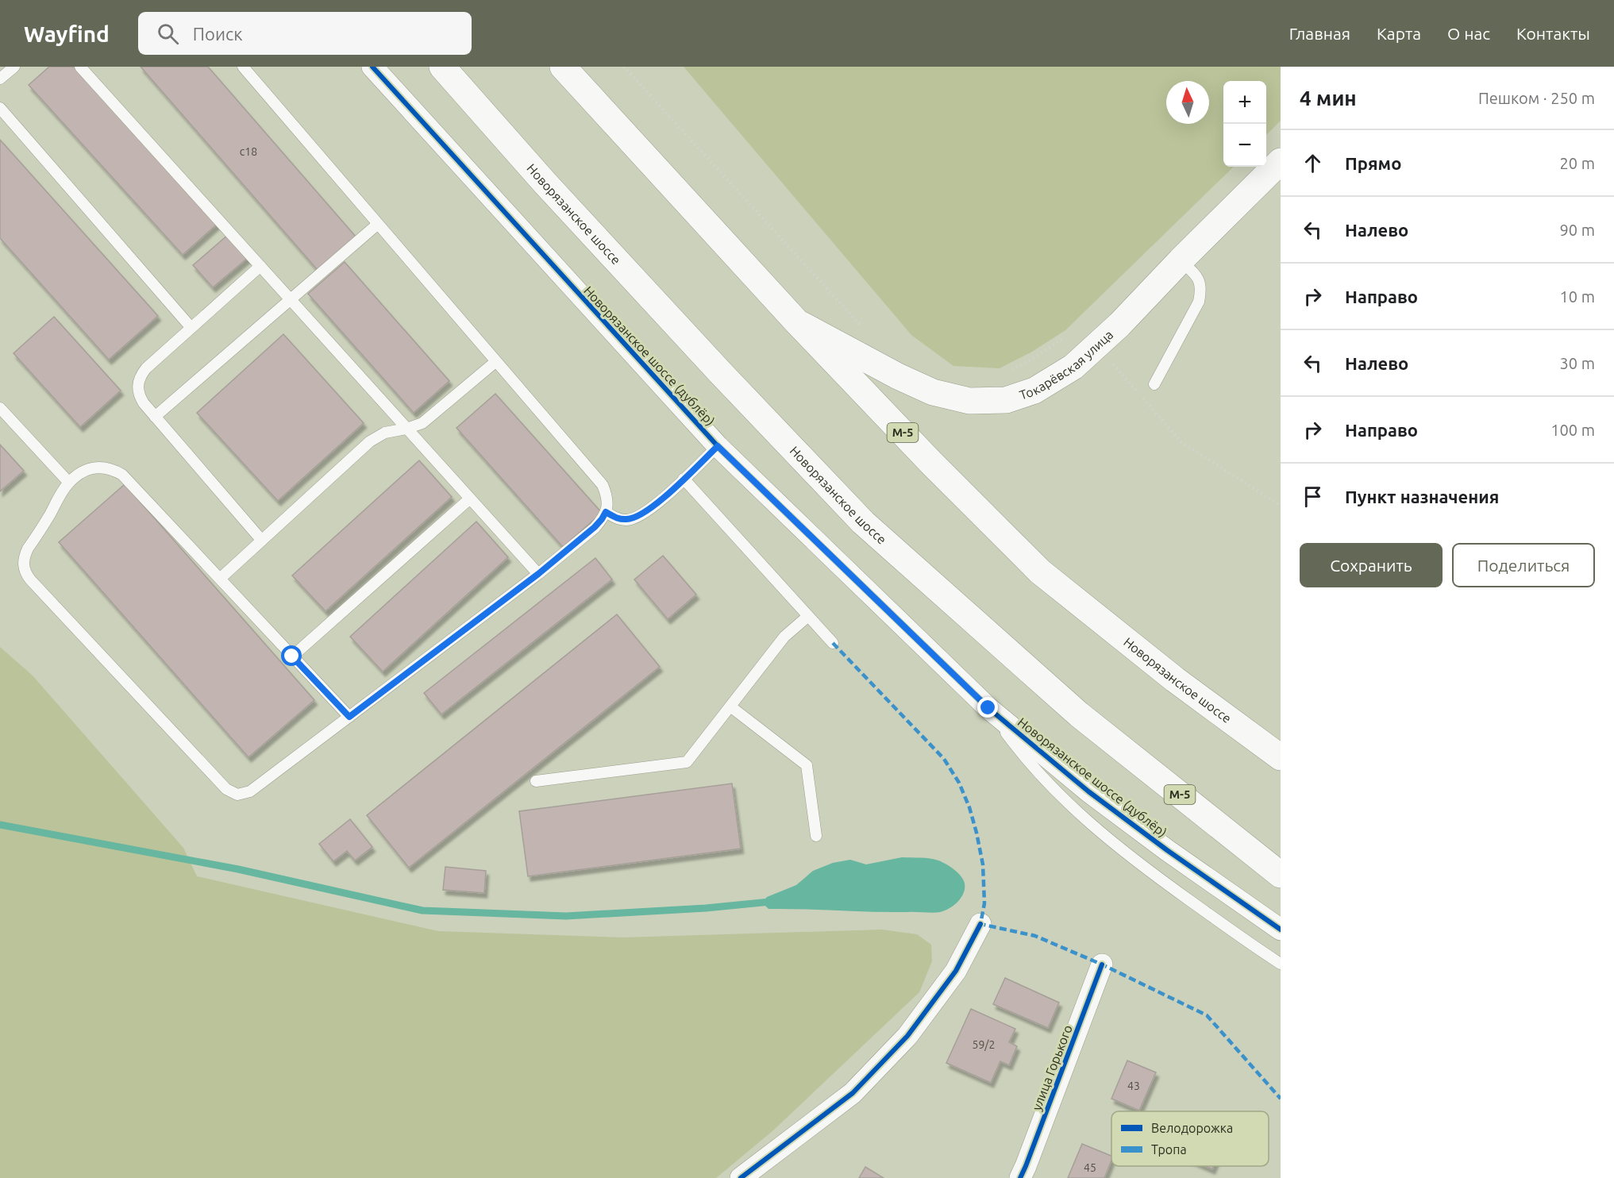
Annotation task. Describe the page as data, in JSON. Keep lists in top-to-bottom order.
{
  "streets": {
    "main road": ["Новорязанское шоссе", "Токарёвская улица", "М-5"],
    "street": ["Новорязанское шоссе (дублёр)", "улица Горького"]
  },
  "crossings": [
    ["Новорязанское шоссе", "Токарёвская улица"]
  ],
  "house_numbers": [
    "с18",
    "59/2",
    "43",
    "45"
  ],
  "legend": ["Велодорожка", "Тропа"],
  "north": "top",
  "page": {
    "header": "Wayfind",
    "search": "Поиск",
    "nav": [
      "Главная",
      "Карта",
      "О нас",
      "Контакты"
    ],
    "heading": ["4 мин", "Пешком · 250 m"],
    "map_buttons": ["+", "−"],
    "list": [
      ["Прямо", "20 m"],
      ["Налево", "90 m"],
      ["Направо", "10 m"],
      ["Налево", "30 m"],
      ["Направо", "100 m"],
      "Пункт назначения"
    ],
    "buttons": ["Сохранить", "Поделиться"]
  }
}
